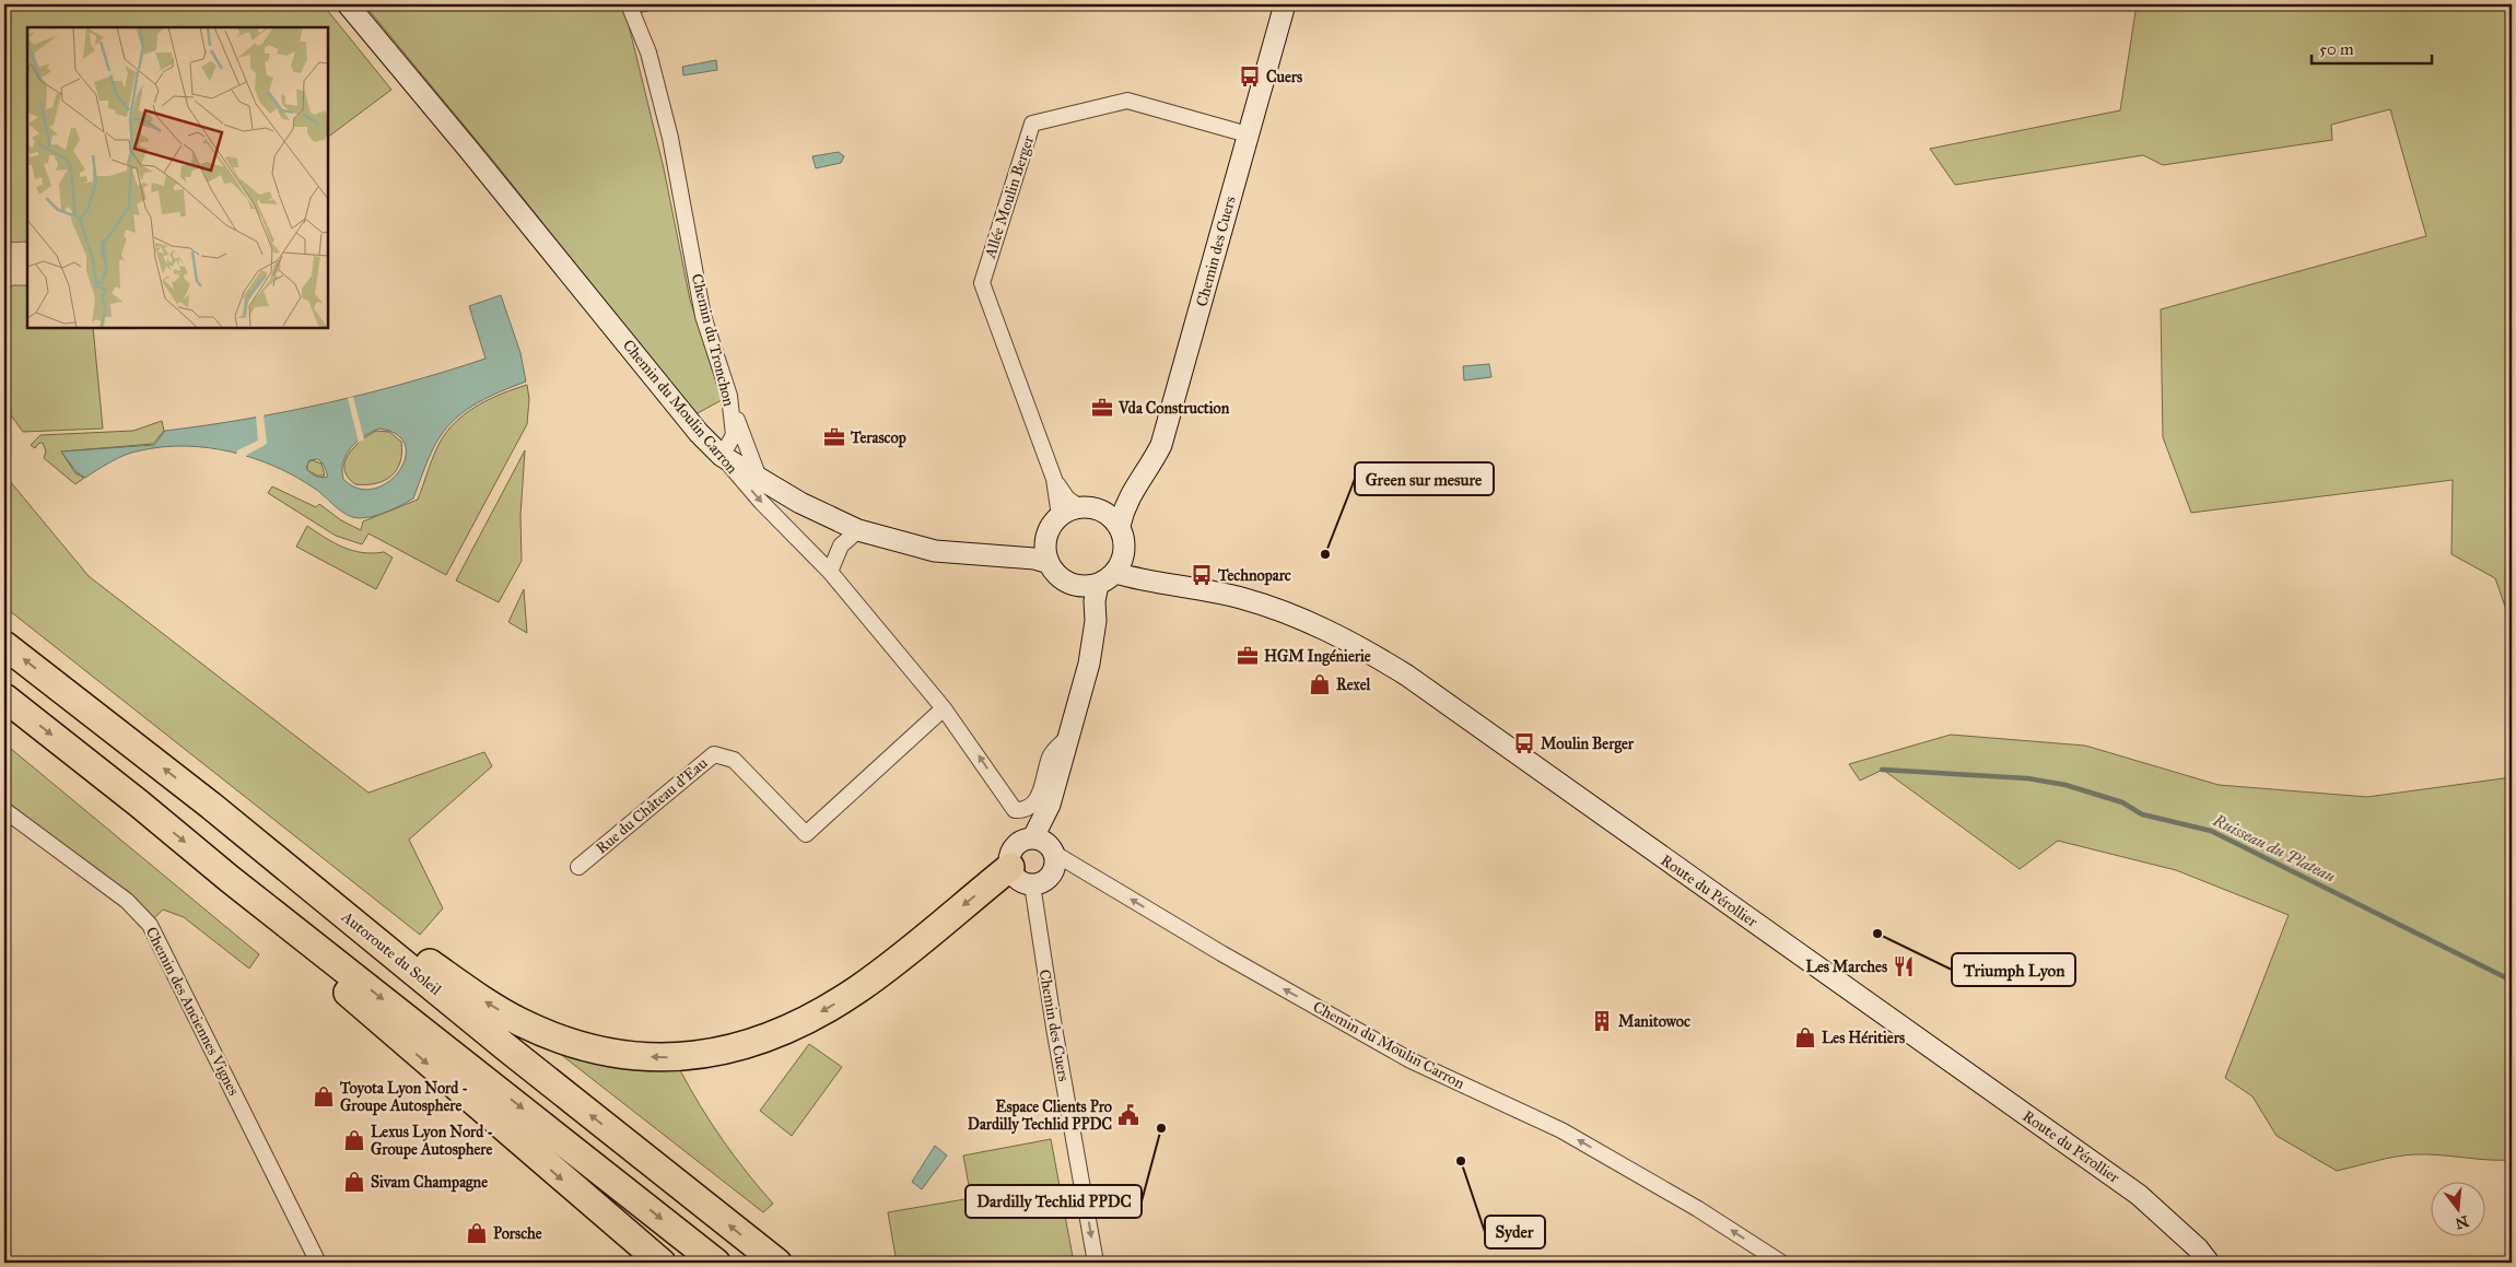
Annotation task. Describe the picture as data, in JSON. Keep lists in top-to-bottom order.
{
  "streets": {
    "highway": ["Autoroute du Soleil"],
    "main road": ["Chemin des Cuers", "Chemin du Moulin Carron", "Route du Pérollier"],
    "street": [
      "Allée Moulin Berger",
      "Chemin du Tronchon",
      "Rue du Château d'Eau",
      "Chemin des Anciennes Vignes"
    ]
  },
  "crossings": [
    ["Allée Moulin Berger", "Chemin des Cuers"],
    ["Allée Moulin Berger", "Route du Pérollier"],
    ["Chemin des Cuers", "Chemin du Moulin Carron"],
    ["Chemin des Cuers", "Route du Pérollier"],
    ["Chemin du Tronchon", "Chemin du Moulin Carron"],
    ["Chemin du Moulin Carron", "Rue du Château d'Eau"]
  ],
  "one_way": ["Chemin des Cuers"],
  "water": ["Ruisseau du Plateau"],
  "places": {
    "bus stop": ["Cuers", "Technoparc", "Moulin Berger"],
    "office": ["Vda Construction", "Terascop", "HGM Ingénierie"],
    "other": [
      "Green sur mesure",
      "Triumph Lyon",
      "Dardilly Techlid PPDC",
      "Syder"
    ],
    "shop": [
      "Rexel",
      "Les Héritiers",
      "Toyota Lyon Nord - Groupe Autosphere",
      "Lexus Lyon Nord - Groupe Autosphere",
      "Sivam Champagne",
      "Porsche"
    ],
    "restaurant": ["Les Marches"],
    "building": ["Manitowoc"],
    "public building": ["Espace Clients Pro Dardilly Techlid PPDC"]
  },
  "scale_bar": "50 m",
  "north": "bottom"
}
